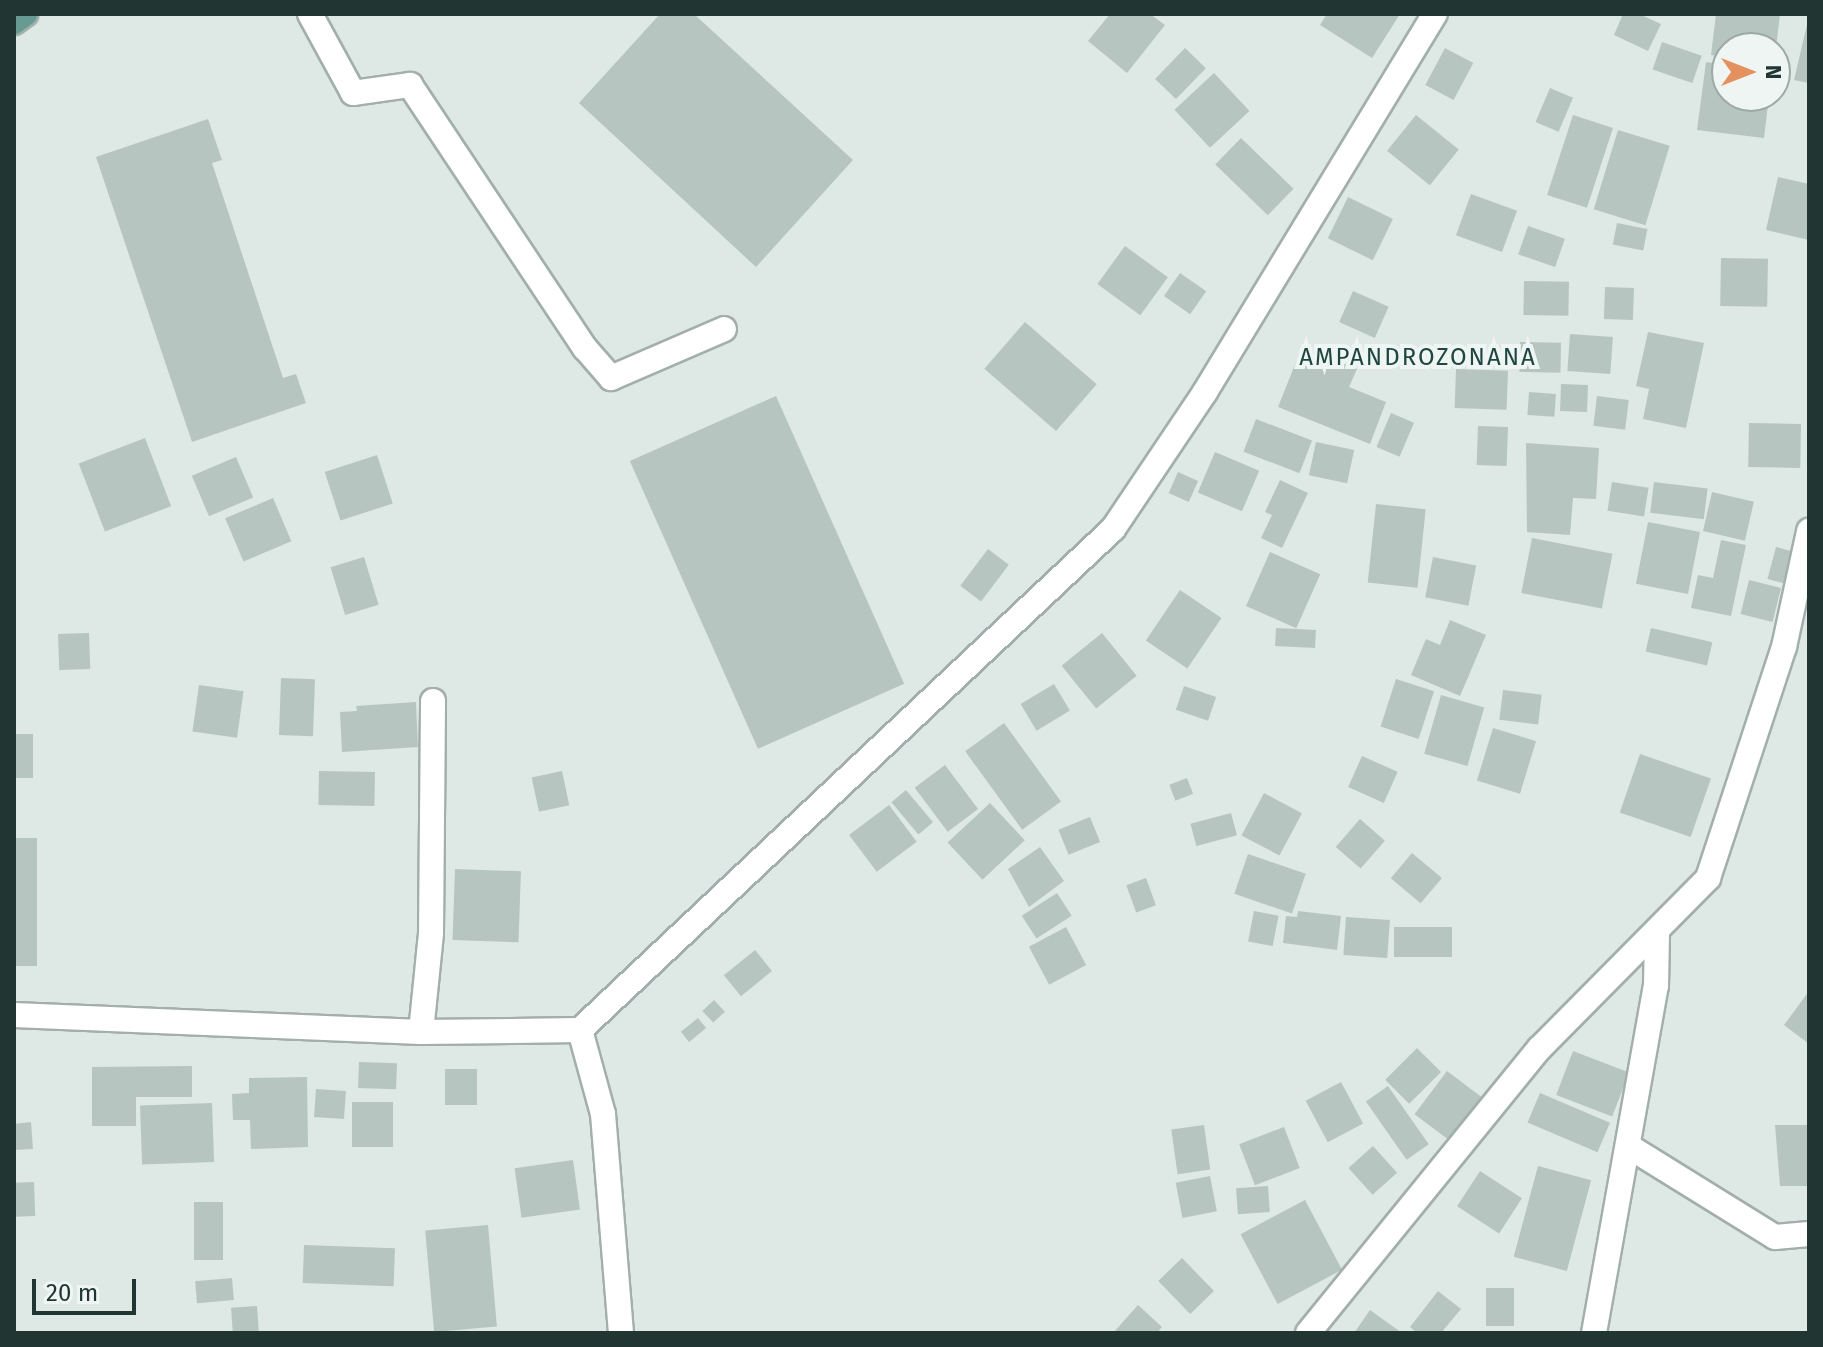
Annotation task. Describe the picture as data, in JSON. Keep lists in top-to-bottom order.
{
  "districts": ["AMPANDROZONANA"],
  "scale_bar": "20 m",
  "north": "right"
}
